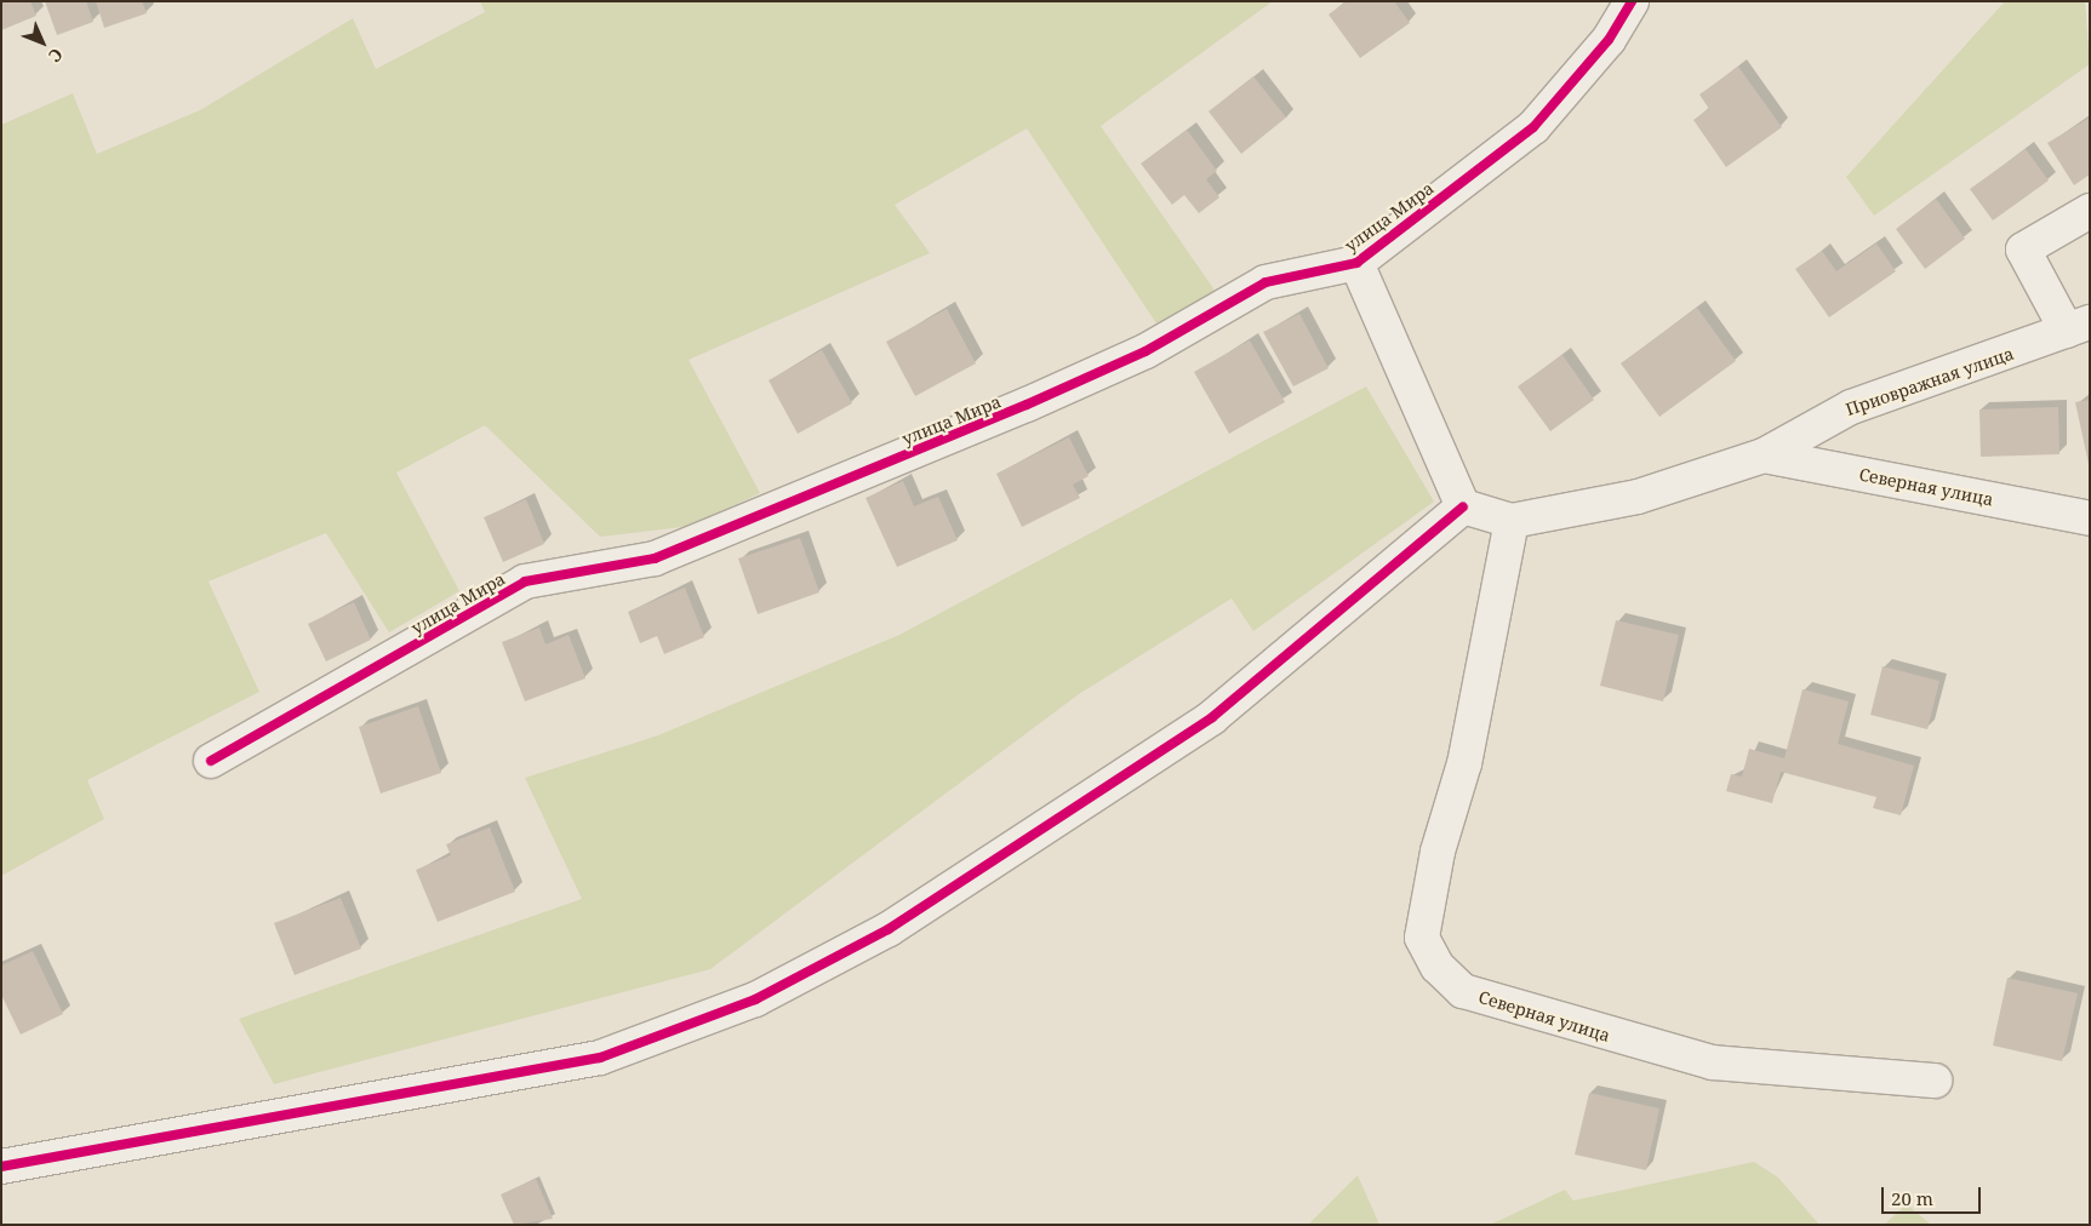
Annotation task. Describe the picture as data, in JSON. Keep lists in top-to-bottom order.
{
  "streets": {
    "street": ["улица Мира", "Приовражная улица", "Северная улица"]
  },
  "crossings": [
    ["Приовражная улица", "Северная улица"]
  ],
  "scale_bar": "20 m",
  "north": "bottom right"
}
